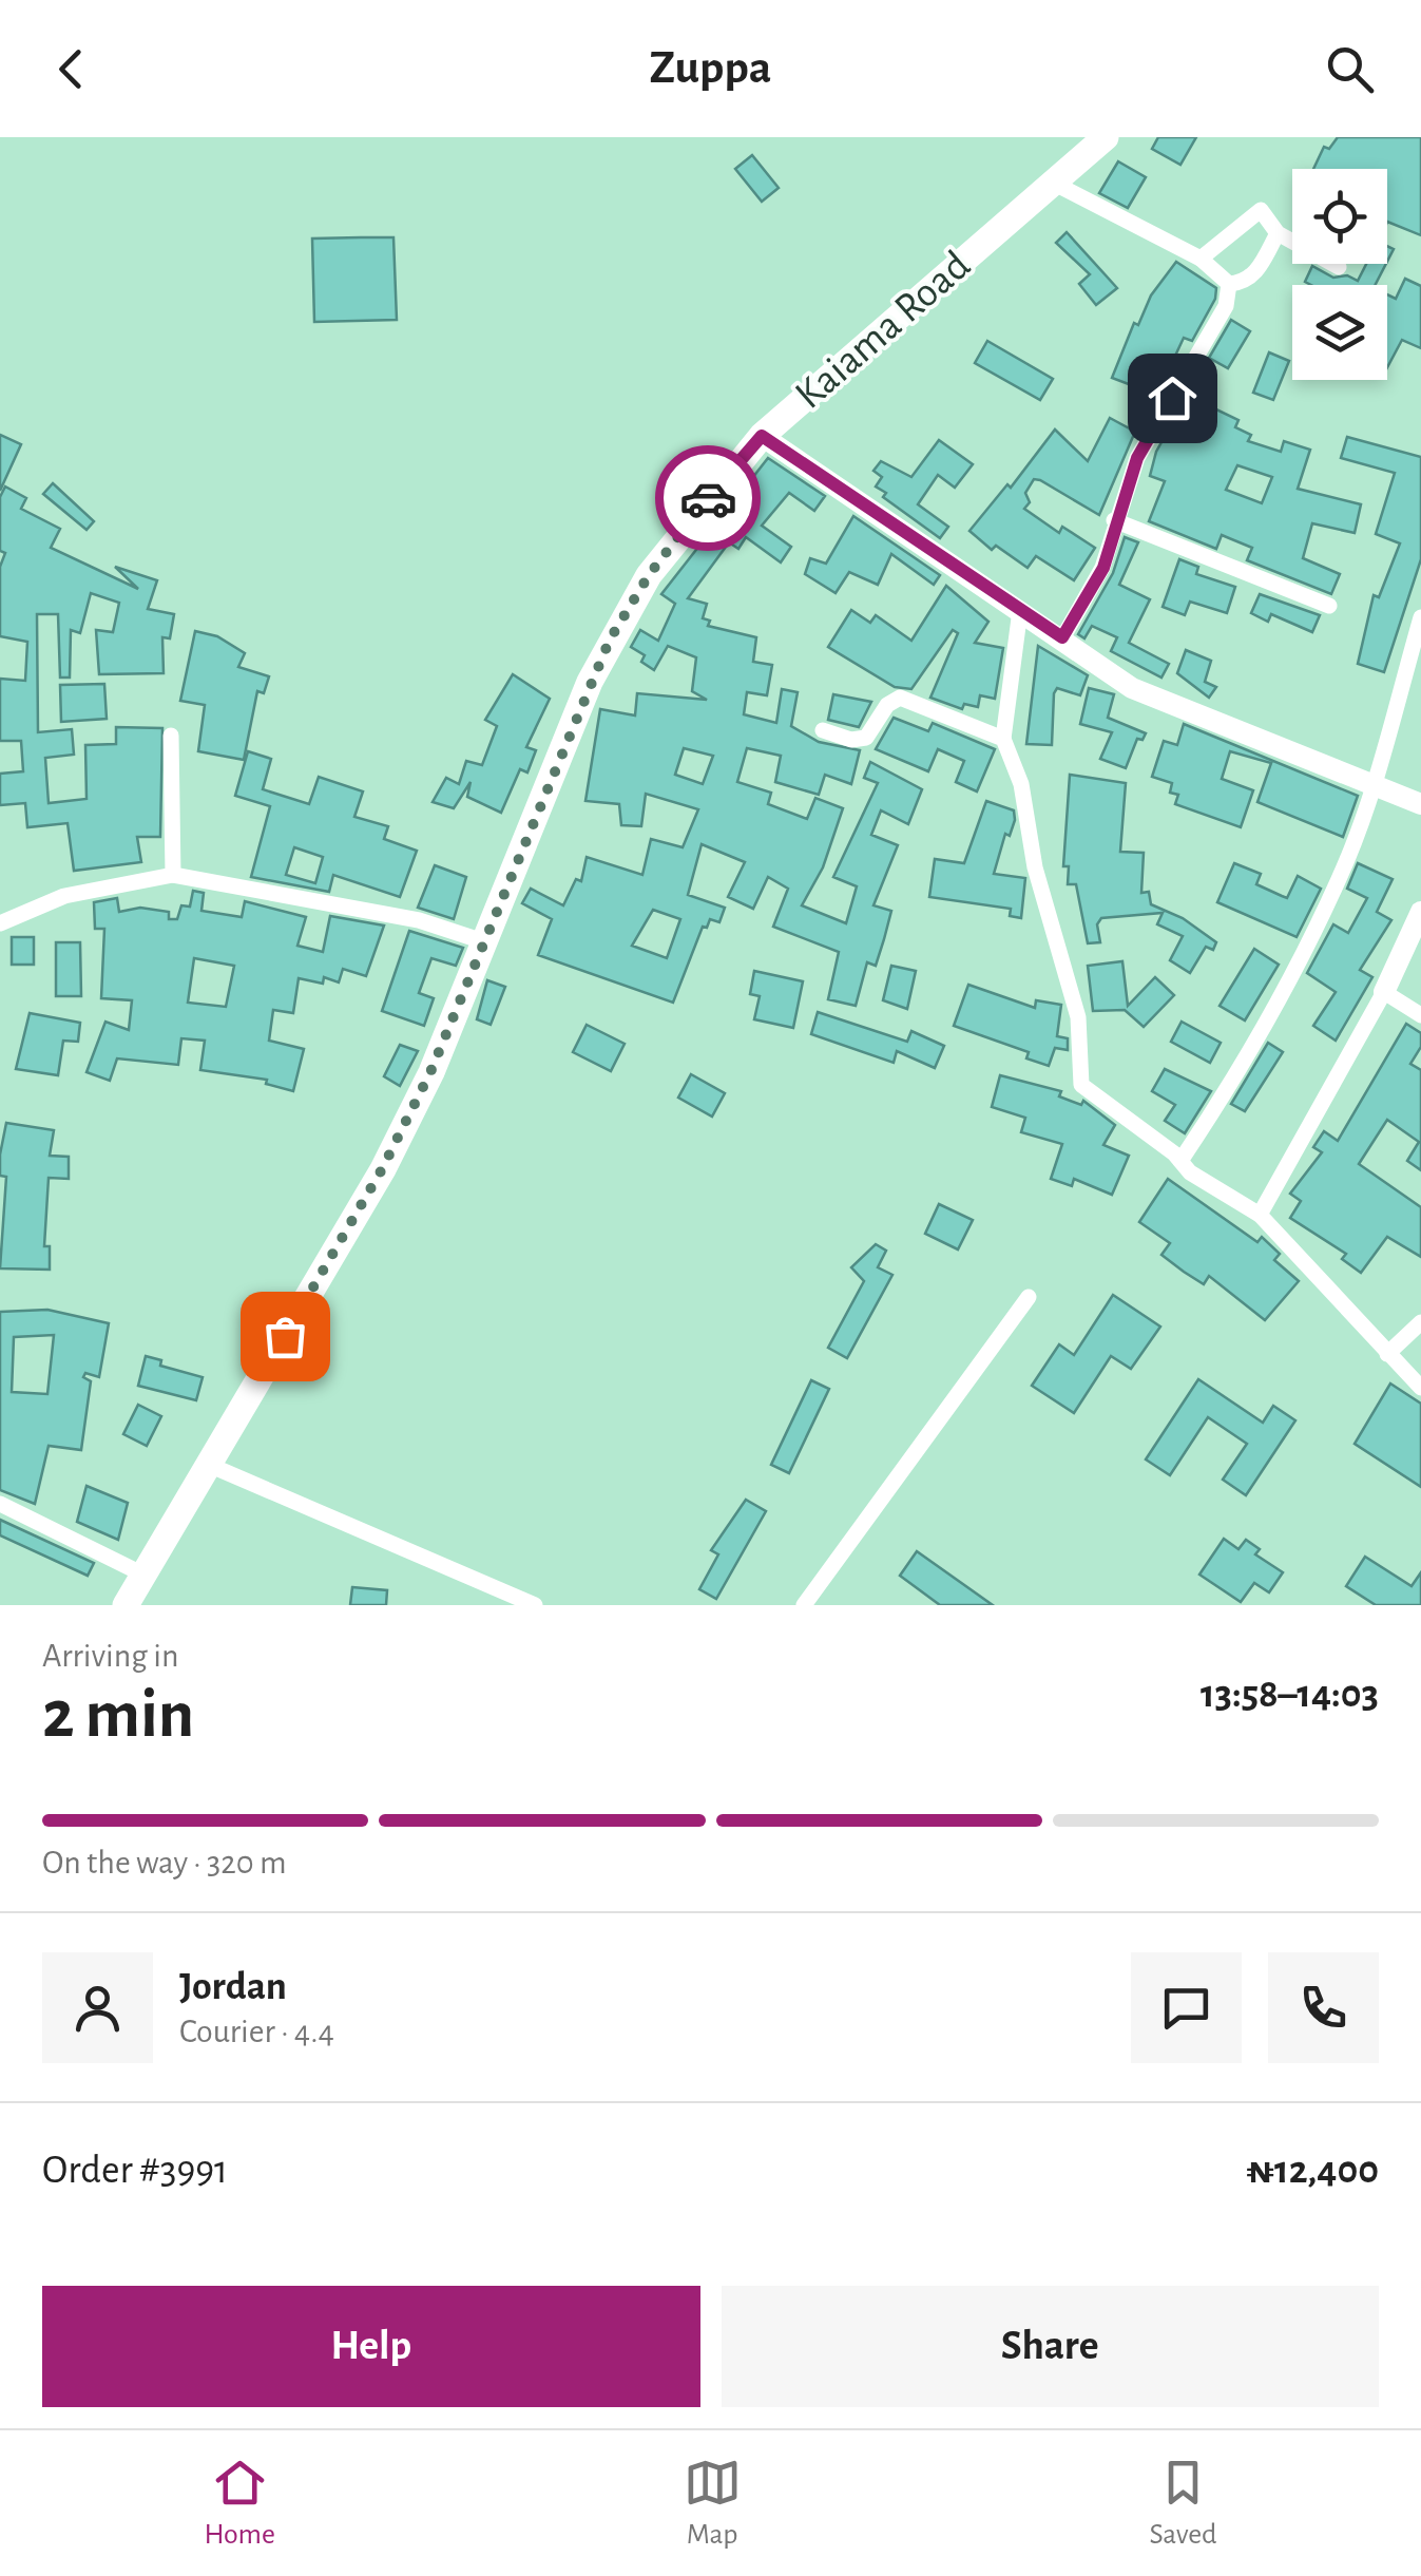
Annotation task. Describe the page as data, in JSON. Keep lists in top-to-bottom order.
{
  "streets": {
    "highway": ["Kaiama Road"]
  },
  "page": {
    "header": "Zuppa",
    "heading": ["2 min", "Arriving in", "13:58–14:03"],
    "panel": [
      "Jordan",
      "Courier · 4.4",
      "Order #3991",
      "₦12,400"
    ],
    "bar": "On the way · 320 m",
    "buttons": ["Help", "Share"],
    "tabs": ["Home", "Map", "Saved"]
  }
}
